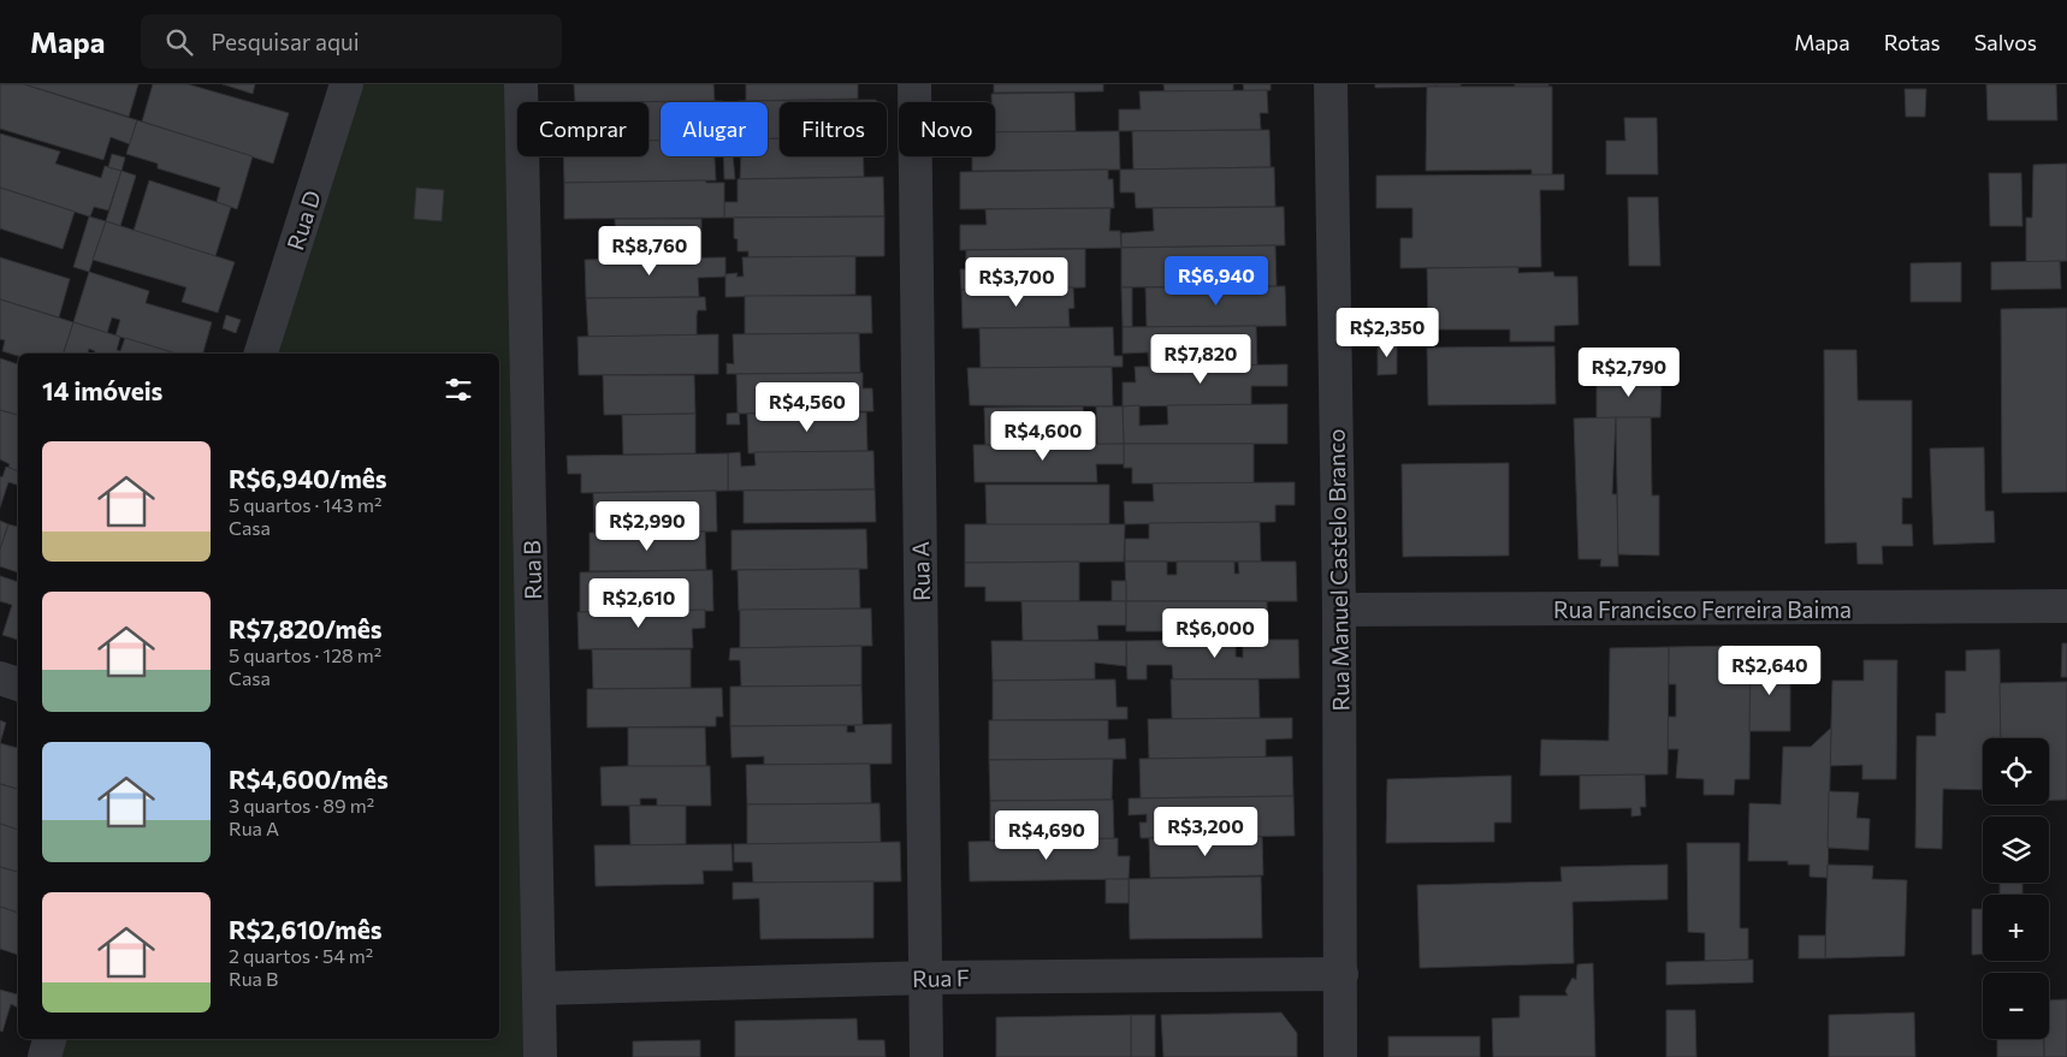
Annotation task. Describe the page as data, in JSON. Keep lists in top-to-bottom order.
{
  "streets": {
    "street": [
      "Rua D",
      "Rua B",
      "Rua Manuel Castelo Branco",
      "Rua A",
      "Rua Francisco Ferreira Baima",
      "Rua F"
    ]
  },
  "crossings": [
    ["Rua B", "Rua F"],
    ["Rua Manuel Castelo Branco", "Rua Francisco Ferreira Baima"],
    ["Rua Manuel Castelo Branco", "Rua F"],
    ["Rua A", "Rua F"]
  ],
  "page": {
    "header": "Mapa",
    "search": "Pesquisar aqui",
    "nav": ["Mapa", "Rotas", "Salvos"],
    "chip": [
      "Comprar",
      "Alugar",
      "Filtros",
      "Novo"
    ],
    "price": [
      "R$8,760",
      "R$6,940",
      "R$3,700",
      "R$2,350",
      "R$7,820",
      "R$2,790",
      "R$4,560",
      "R$4,600",
      "R$2,990",
      "R$2,610",
      "R$6,000",
      "R$2,640",
      "R$3,200",
      "R$4,690"
    ],
    "heading": "14 imóveis",
    "list": [
      {
        "name": "R$6,940/mês",
        "note": "5 quartos · 143 m² · Casa"
      },
      {
        "name": "R$7,820/mês",
        "note": "5 quartos · 128 m² · Casa"
      },
      {
        "name": "R$4,600/mês",
        "note": "3 quartos · 89 m² · Rua A"
      },
      {
        "name": "R$2,610/mês",
        "note": "2 quartos · 54 m² · Rua B"
      }
    ],
    "map_buttons": ["+", "−"]
  }
}
